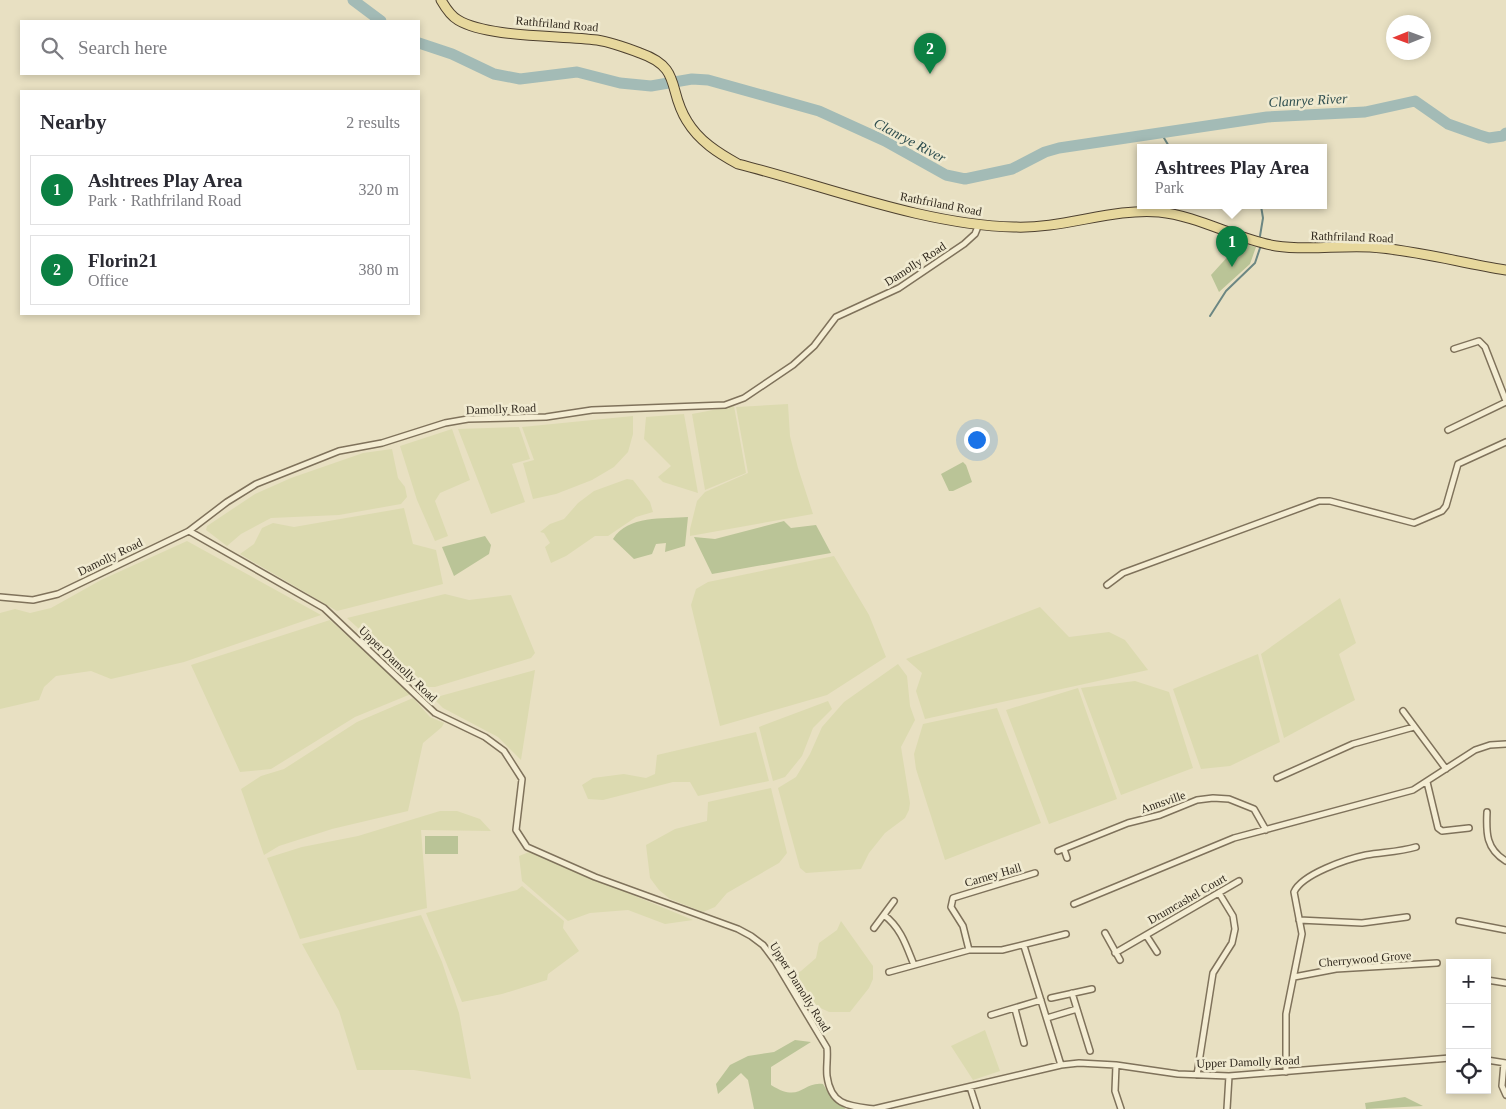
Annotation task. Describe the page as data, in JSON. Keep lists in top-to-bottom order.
{
  "streets": {
    "main road": ["Rathfriland Road"],
    "street": [
      "Damolly Road",
      "Upper Damolly Road",
      "Annsville",
      "Carney Hall",
      "Drumcashel Court",
      "Cherrywood Grove"
    ]
  },
  "crossings": [
    ["Rathfriland Road", "Damolly Road"],
    ["Damolly Road", "Upper Damolly Road"]
  ],
  "water": ["Clanrye River"],
  "north": "left",
  "page": {
    "search": "Search here",
    "pins": ["2", "1"],
    "heading": ["Nearby", "2 results"],
    "popup": ["Ashtrees Play Area", "Park"],
    "list": [
      {
        "mark": "1",
        "name": "Ashtrees Play Area",
        "note": "Park · Rathfriland Road",
        "value": "320 m"
      },
      {
        "mark": "2",
        "name": "Florin21",
        "note": "Office",
        "value": "380 m"
      }
    ],
    "map_buttons": ["+", "−"]
  }
}
